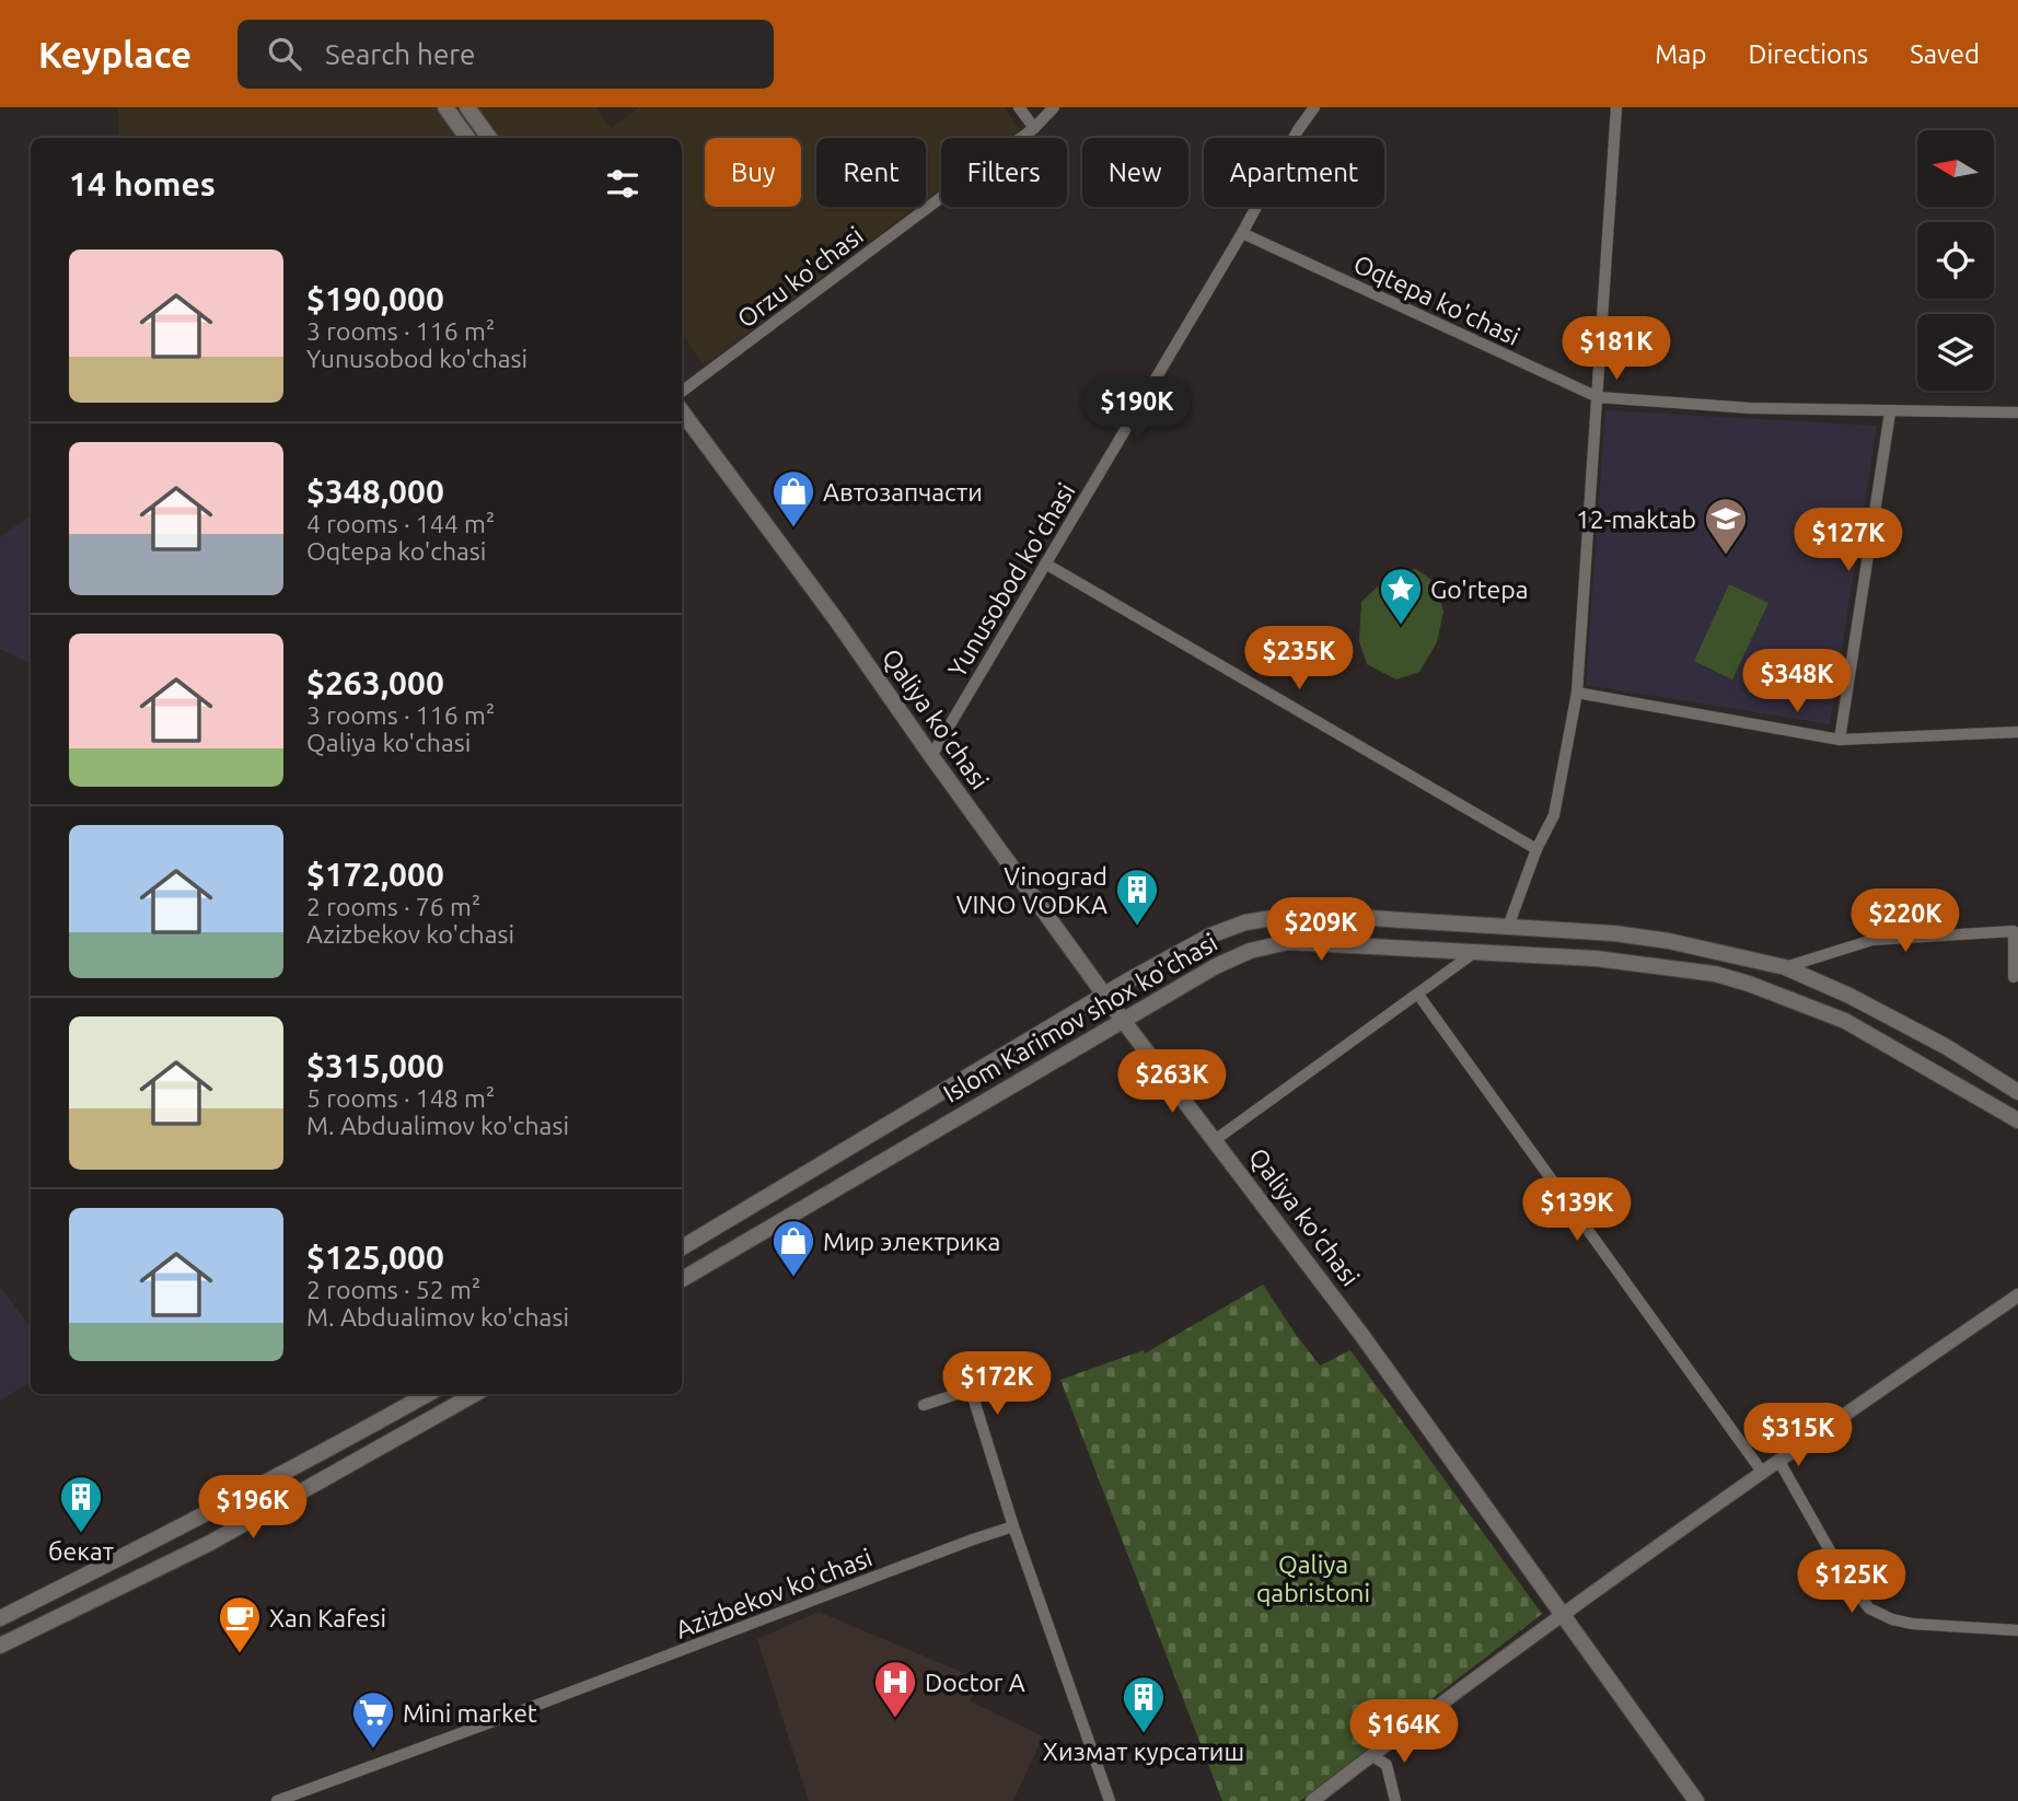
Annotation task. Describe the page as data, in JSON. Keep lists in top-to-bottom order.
{
  "streets": {
    "main road": ["Qaliya ko'chasi", "Islom Karimov shox ko'chasi"],
    "street": [
      "Orzu ko'chasi",
      "Oqtepa ko'chasi",
      "Yunusobod ko'chasi",
      "Azizbekov ko'chasi"
    ]
  },
  "crossings": [
    ["Oqtepa ko'chasi", "Yunusobod ko'chasi"],
    ["Yunusobod ko'chasi", "Qaliya ko'chasi"],
    ["Qaliya ko'chasi", "Islom Karimov shox ko'chasi"]
  ],
  "parks": ["Qaliya qabristoni"],
  "places": {
    "shop": ["Автозапчасти", "Мир электрика"],
    "school or university": ["12-maktab"],
    "place": ["Go'rtepa"],
    "building": ["Vinograd VINO VODKA", "бекат", "Хизмат курсатиш"],
    "cafe": ["Xan Kafesi"],
    "hospital": ["Doctor A"],
    "supermarket": ["Mini market"]
  },
  "north": "left",
  "page": {
    "header": "Keyplace",
    "search": "Search here",
    "nav": ["Map", "Directions", "Saved"],
    "chip": [
      "Buy",
      "Rent",
      "Filters",
      "New",
      "Apartment"
    ],
    "heading": "14 homes",
    "list": [
      {
        "name": "$190,000",
        "note": "3 rooms · 116 m² · Yunusobod ko'chasi"
      },
      {
        "name": "$348,000",
        "note": "4 rooms · 144 m² · Oqtepa ko'chasi"
      },
      {
        "name": "$263,000",
        "note": "3 rooms · 116 m² · Qaliya ko'chasi"
      },
      {
        "name": "$172,000",
        "note": "2 rooms · 76 m² · Azizbekov ko'chasi"
      },
      {
        "name": "$315,000",
        "note": "5 rooms · 148 m² · M. Abdualimov ko'chasi"
      },
      {
        "name": "$125,000",
        "note": "2 rooms · 52 m² · M. Abdualimov ko'chasi"
      }
    ],
    "price": [
      "$181K",
      "$190K",
      "$127K",
      "$235K",
      "$348K",
      "$220K",
      "$209K",
      "$263K",
      "$139K",
      "$172K",
      "$315K",
      "$196K",
      "$125K",
      "$164K"
    ]
  }
}
